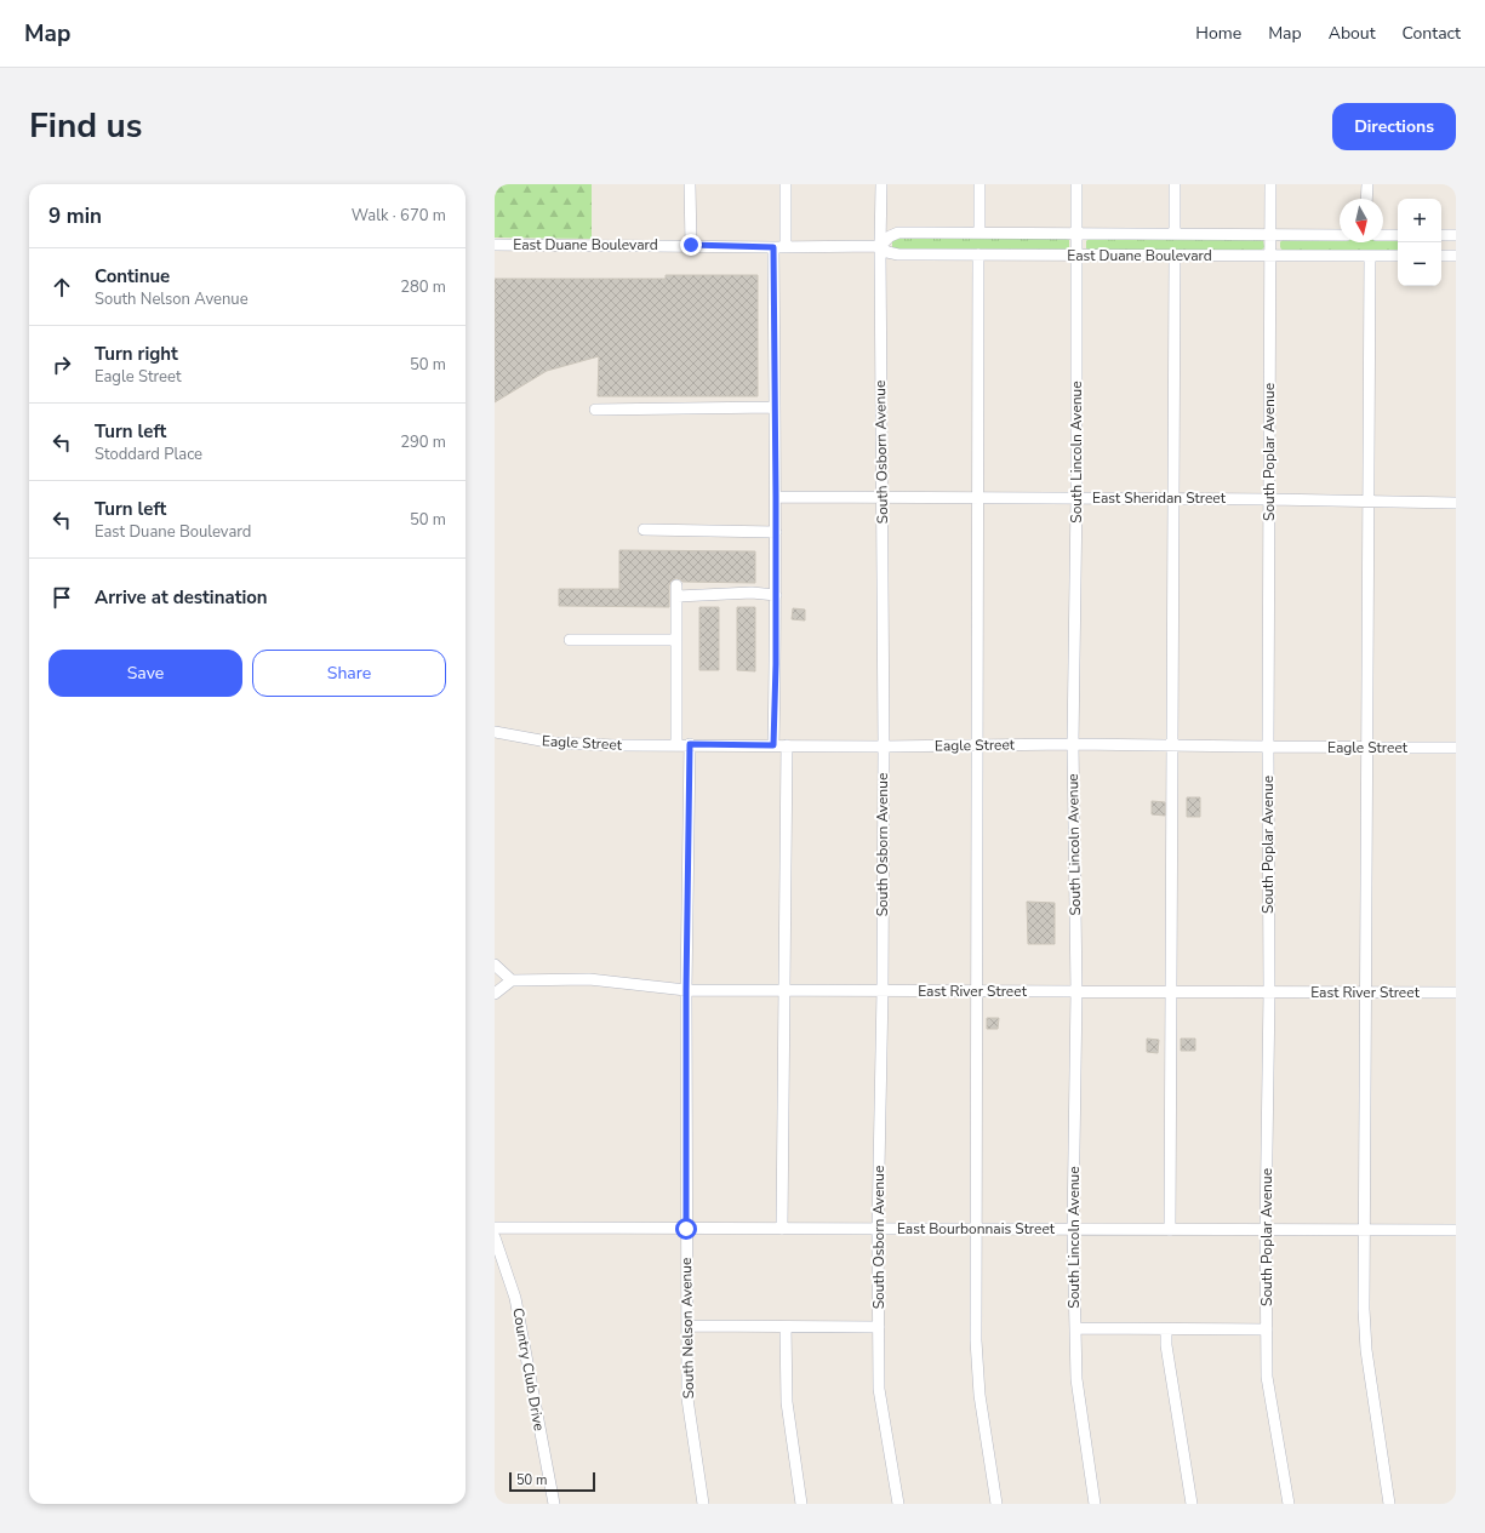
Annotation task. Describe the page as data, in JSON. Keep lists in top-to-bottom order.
{
  "streets": {
    "street": [
      "East Duane Boulevard",
      "South Osborn Avenue",
      "South Lincoln Avenue",
      "South Poplar Avenue",
      "East Sheridan Street",
      "Eagle Street",
      "East River Street",
      "East Bourbonnais Street",
      "South Nelson Avenue",
      "Country Club Drive"
    ]
  },
  "crossings": [
    ["East Duane Boulevard", "South Osborn Avenue"],
    ["East Duane Boulevard", "South Lincoln Avenue"],
    ["East Duane Boulevard", "South Poplar Avenue"],
    ["South Osborn Avenue", "East Sheridan Street"],
    ["South Osborn Avenue", "Eagle Street"],
    ["South Osborn Avenue", "East River Street"],
    ["South Osborn Avenue", "East Bourbonnais Street"],
    ["South Lincoln Avenue", "East Sheridan Street"],
    ["South Lincoln Avenue", "Eagle Street"],
    ["South Lincoln Avenue", "East River Street"],
    ["South Lincoln Avenue", "East Bourbonnais Street"],
    ["South Poplar Avenue", "East Sheridan Street"],
    ["South Poplar Avenue", "Eagle Street"],
    ["South Poplar Avenue", "East River Street"],
    ["South Poplar Avenue", "East Bourbonnais Street"],
    ["Eagle Street", "South Nelson Avenue"],
    ["East River Street", "South Nelson Avenue"],
    ["East Bourbonnais Street", "South Nelson Avenue"]
  ],
  "scale_bar": "50 m",
  "north": "bottom",
  "page": {
    "header": "Map",
    "nav": [
      "Home",
      "Map",
      "About",
      "Contact"
    ],
    "title": "Find us",
    "buttons": [
      "Directions",
      ["Save", "Share"]
    ],
    "heading": ["9 min", "Walk · 670 m"],
    "map_buttons": ["+", "−"],
    "list": [
      ["Continue", "South Nelson Avenue", "280 m"],
      ["Turn right", "Eagle Street", "50 m"],
      ["Turn left", "Stoddard Place", "290 m"],
      ["Turn left", "East Duane Boulevard", "50 m"],
      "Arrive at destination"
    ],
    "scale": "50 m"
  }
}
